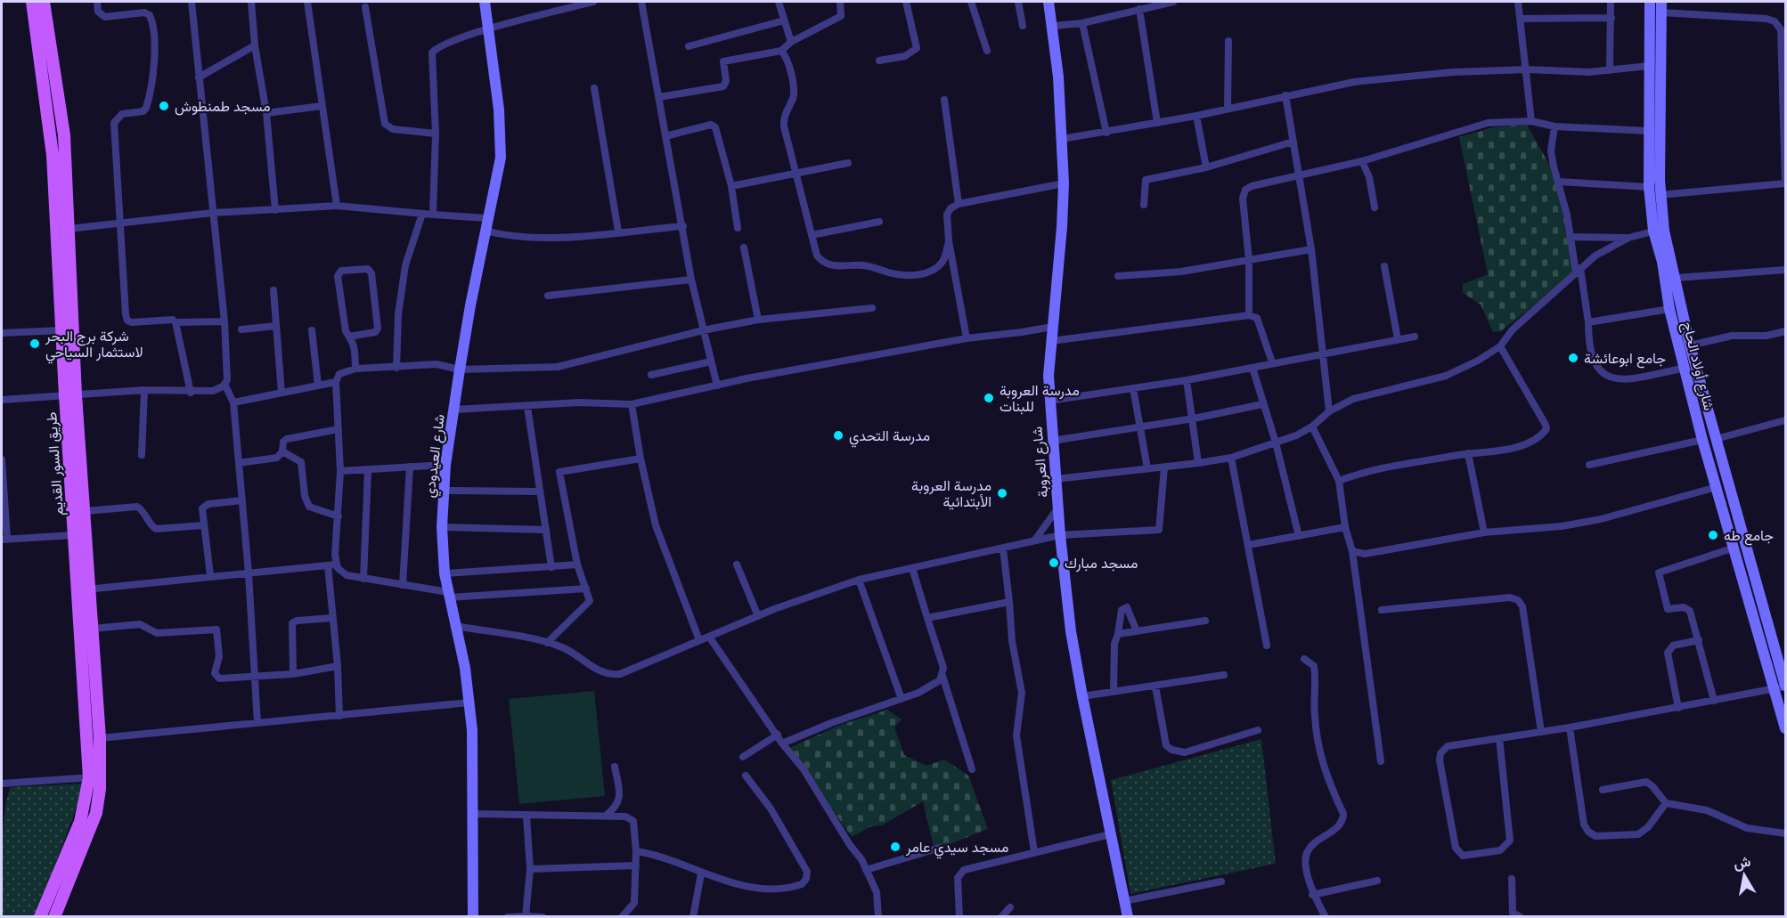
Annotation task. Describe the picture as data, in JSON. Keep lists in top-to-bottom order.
{
  "streets": {
    "main road": ["طريق السور القديم"],
    "street": ["شارع أولاد الحاج", "شارع العيدودي", "شارع العروبة"]
  },
  "places": [
    "مسجد طمنطوش",
    "شركة برج البحر لاستثمار السياحي",
    "جامع ابوعائشة",
    "مدرسة العروبة للبنات",
    "مدرسة التحدي",
    "مدرسة العروبة الأبتدائية",
    "جامع طه",
    "مسجد مبارك",
    "مسجد سيدي عامر"
  ],
  "north": "top"
}
